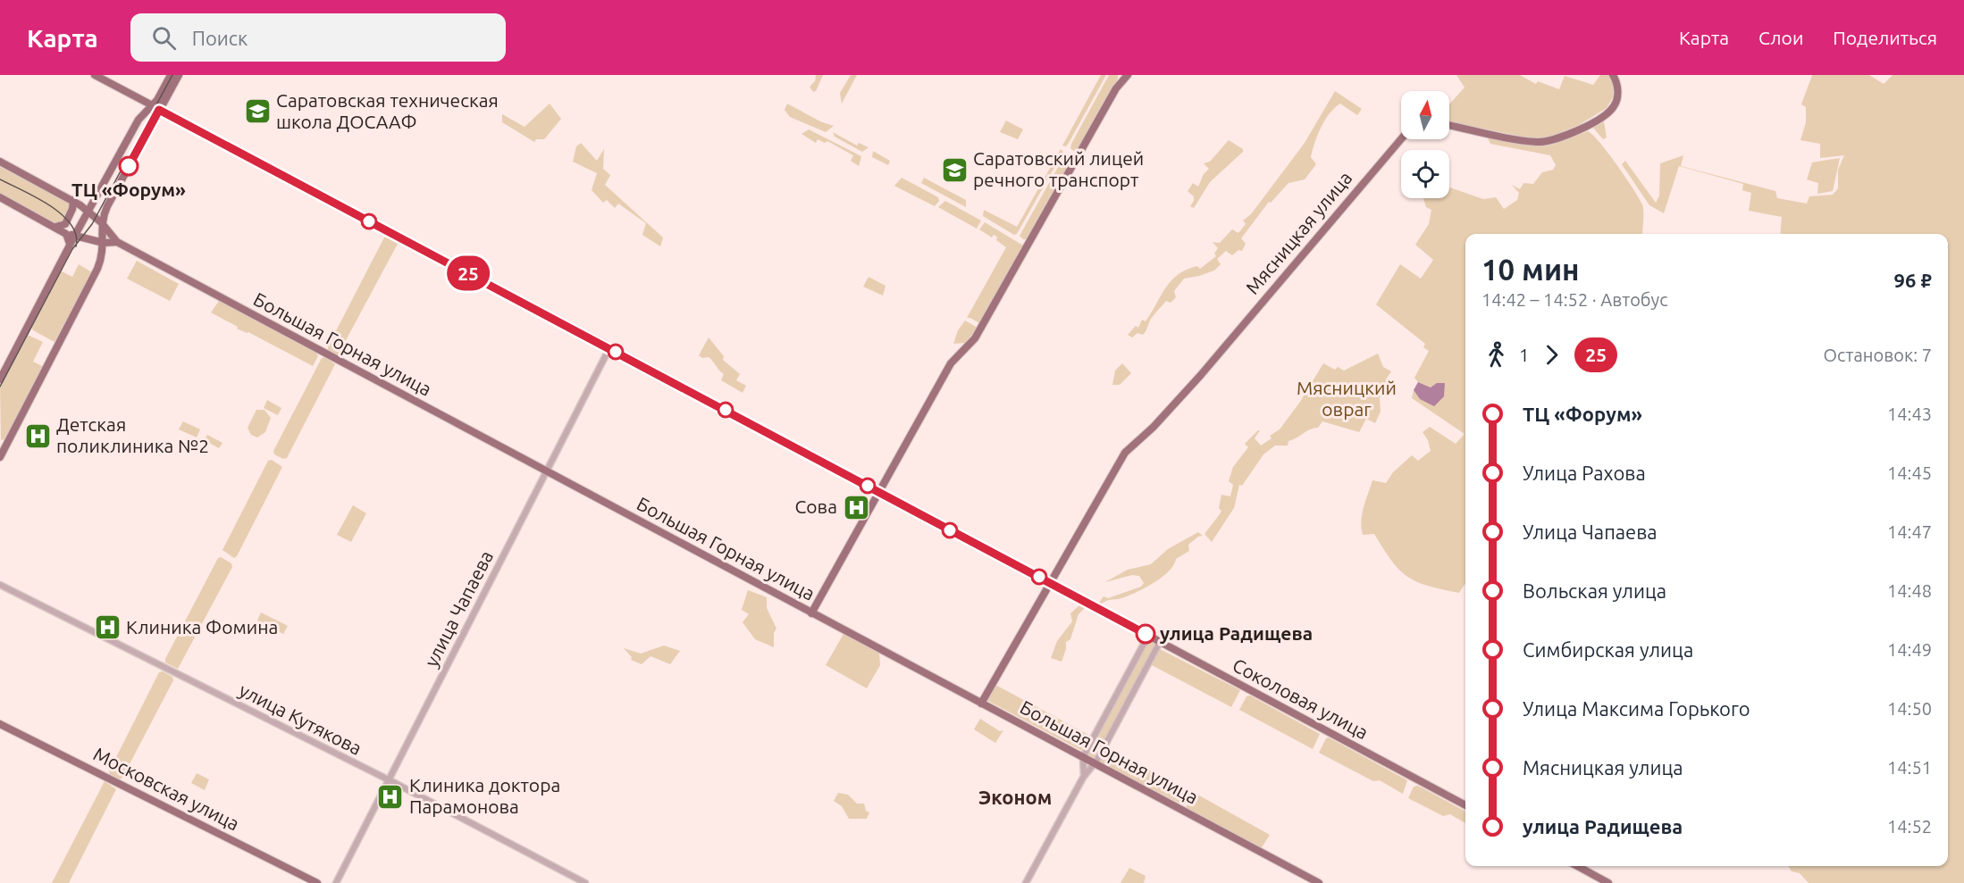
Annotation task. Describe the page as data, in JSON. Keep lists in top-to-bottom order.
{
  "streets": {
    "main road": [
      "Мясницкая улица",
      "Большая Горная улица",
      "Соколовая улица",
      "Московская улица"
    ],
    "street": ["улица Чапаева", "улица Кутякова"]
  },
  "crossings": [
    ["Мясницкая улица", "Большая Горная улица"],
    ["Мясницкая улица", "Соколовая улица"],
    ["Большая Горная улица", "улица Чапаева"],
    ["улица Чапаева", "Соколовая улица"],
    ["улица Чапаева", "улица Кутякова"]
  ],
  "districts": ["Эконом"],
  "parks": ["Мясницкий овраг"],
  "places": {
    "school or university": ["Саратовская техническая школа ДОСААФ", "Саратовский лицей речного транспорт"],
    "other": ["ТЦ «Форум»", "улица Радищева"],
    "hospital": [
      "Детская поликлиника №2",
      "Сова",
      "Клиника Фомина",
      "Клиника доктора Парамонова"
    ]
  },
  "lines": ["bus line 25"],
  "north": "top",
  "page": {
    "header": "Карта",
    "search": "Поиск",
    "nav": ["Карта", "Слои", "Поделиться"],
    "on_map": "25",
    "heading": ["10 мин", "14:42 – 14:52 · Автобус", "96 ₽"],
    "legs": ["1", "25", "Остановок: 7"],
    "list": [
      {
        "name": "ТЦ «Форум»",
        "value": "14:43"
      },
      {
        "name": "Улица Рахова",
        "value": "14:45"
      },
      {
        "name": "Улица Чапаева",
        "value": "14:47"
      },
      {
        "name": "Вольская улица",
        "value": "14:48"
      },
      {
        "name": "Симбирская улица",
        "value": "14:49"
      },
      {
        "name": "Улица Максима Горького",
        "value": "14:50"
      },
      {
        "name": "Мясницкая улица",
        "value": "14:51"
      },
      {
        "name": "улица Радищева",
        "value": "14:52"
      }
    ]
  }
}
